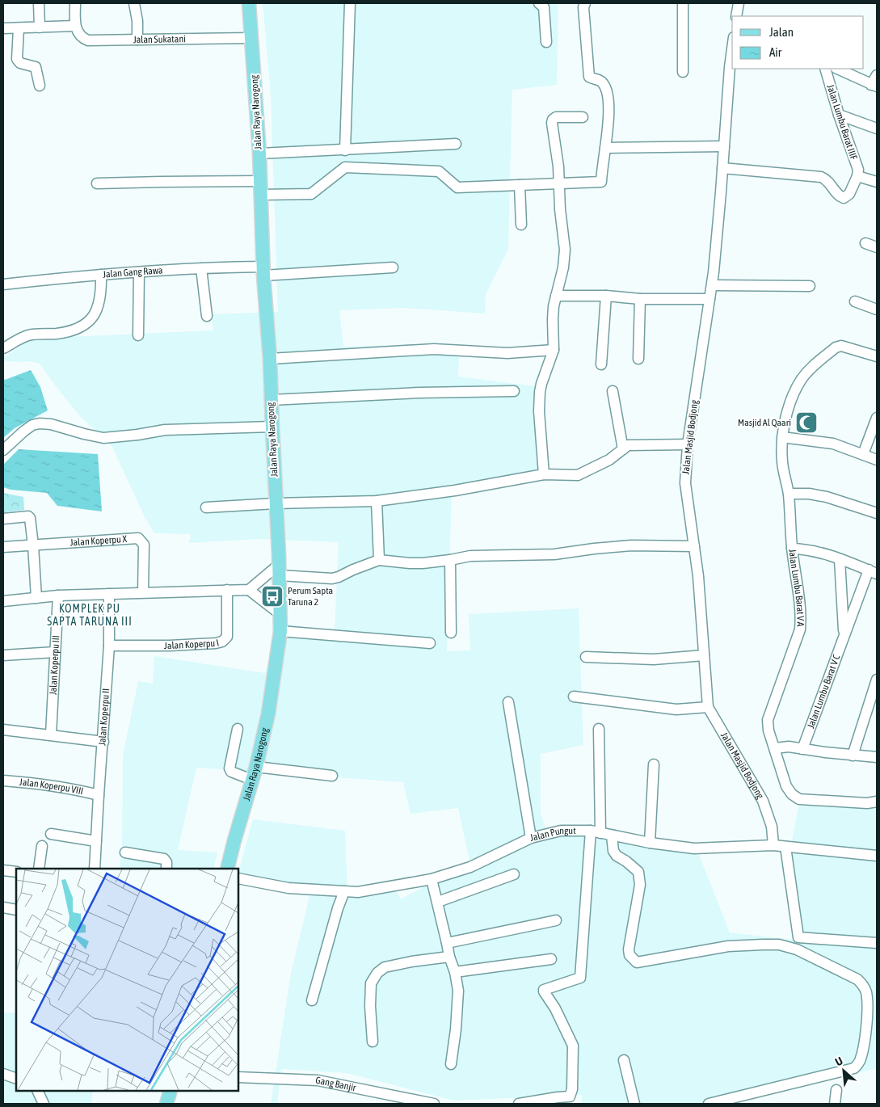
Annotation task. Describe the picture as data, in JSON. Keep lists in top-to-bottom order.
{
  "streets": {
    "main road": ["Jalan Raya Narogong"],
    "street": [
      "Jalan Sukatani",
      "Jalan Lumbu Barat IIIF",
      "Jalan Gang Rawa",
      "Jalan Masjid Bodjong",
      "Jalan Koperpu X",
      "Jalan Lumbu Barat V A",
      "Jalan Koperpu I",
      "Jalan Koperpu III",
      "Jalan Lumbu Barat V C",
      "Jalan Koperpu II",
      "Jalan Koperpu VIII",
      "Jalan Pungut",
      "Gang Banjir"
    ]
  },
  "crossings": [
    ["Jalan Sukatani", "Jalan Raya Narogong"],
    ["Jalan Raya Narogong", "Jalan Gang Rawa"],
    ["Jalan Masjid Bodjong", "Jalan Pungut"],
    ["Jalan Koperpu I", "Jalan Koperpu II"],
    ["Jalan Koperpu II", "Jalan Koperpu VIII"]
  ],
  "districts": ["KOMPLEK PU SAPTA TARUNA III"],
  "places": {
    "mosque": ["Masjid Al Qaari"],
    "bus stop": ["Perum Sapta Taruna 2"]
  },
  "legend": ["Jalan", "Air"],
  "north": "top left"
}
